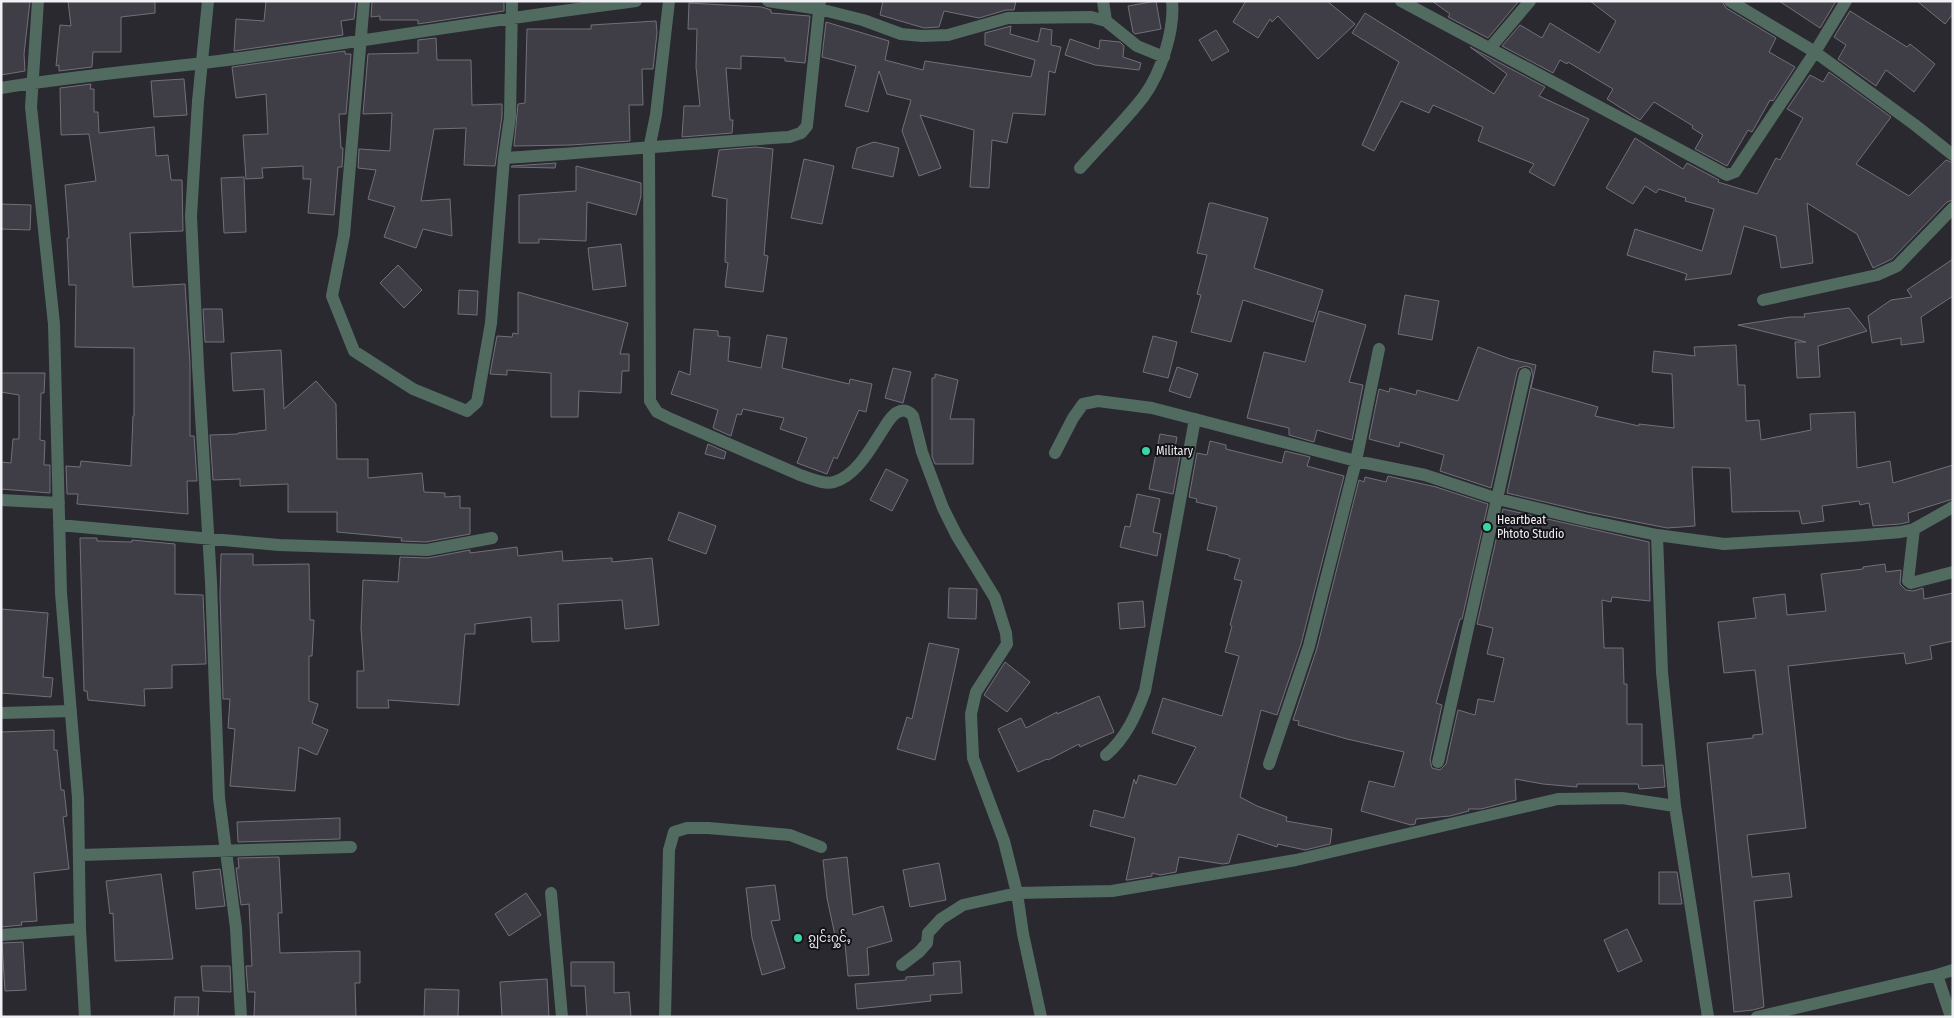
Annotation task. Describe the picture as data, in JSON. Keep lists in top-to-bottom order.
{
  "places": ["Military", "Heartbeat Phtoto Studio", "ၵျွင်းႁွင်ႇ"]
}
